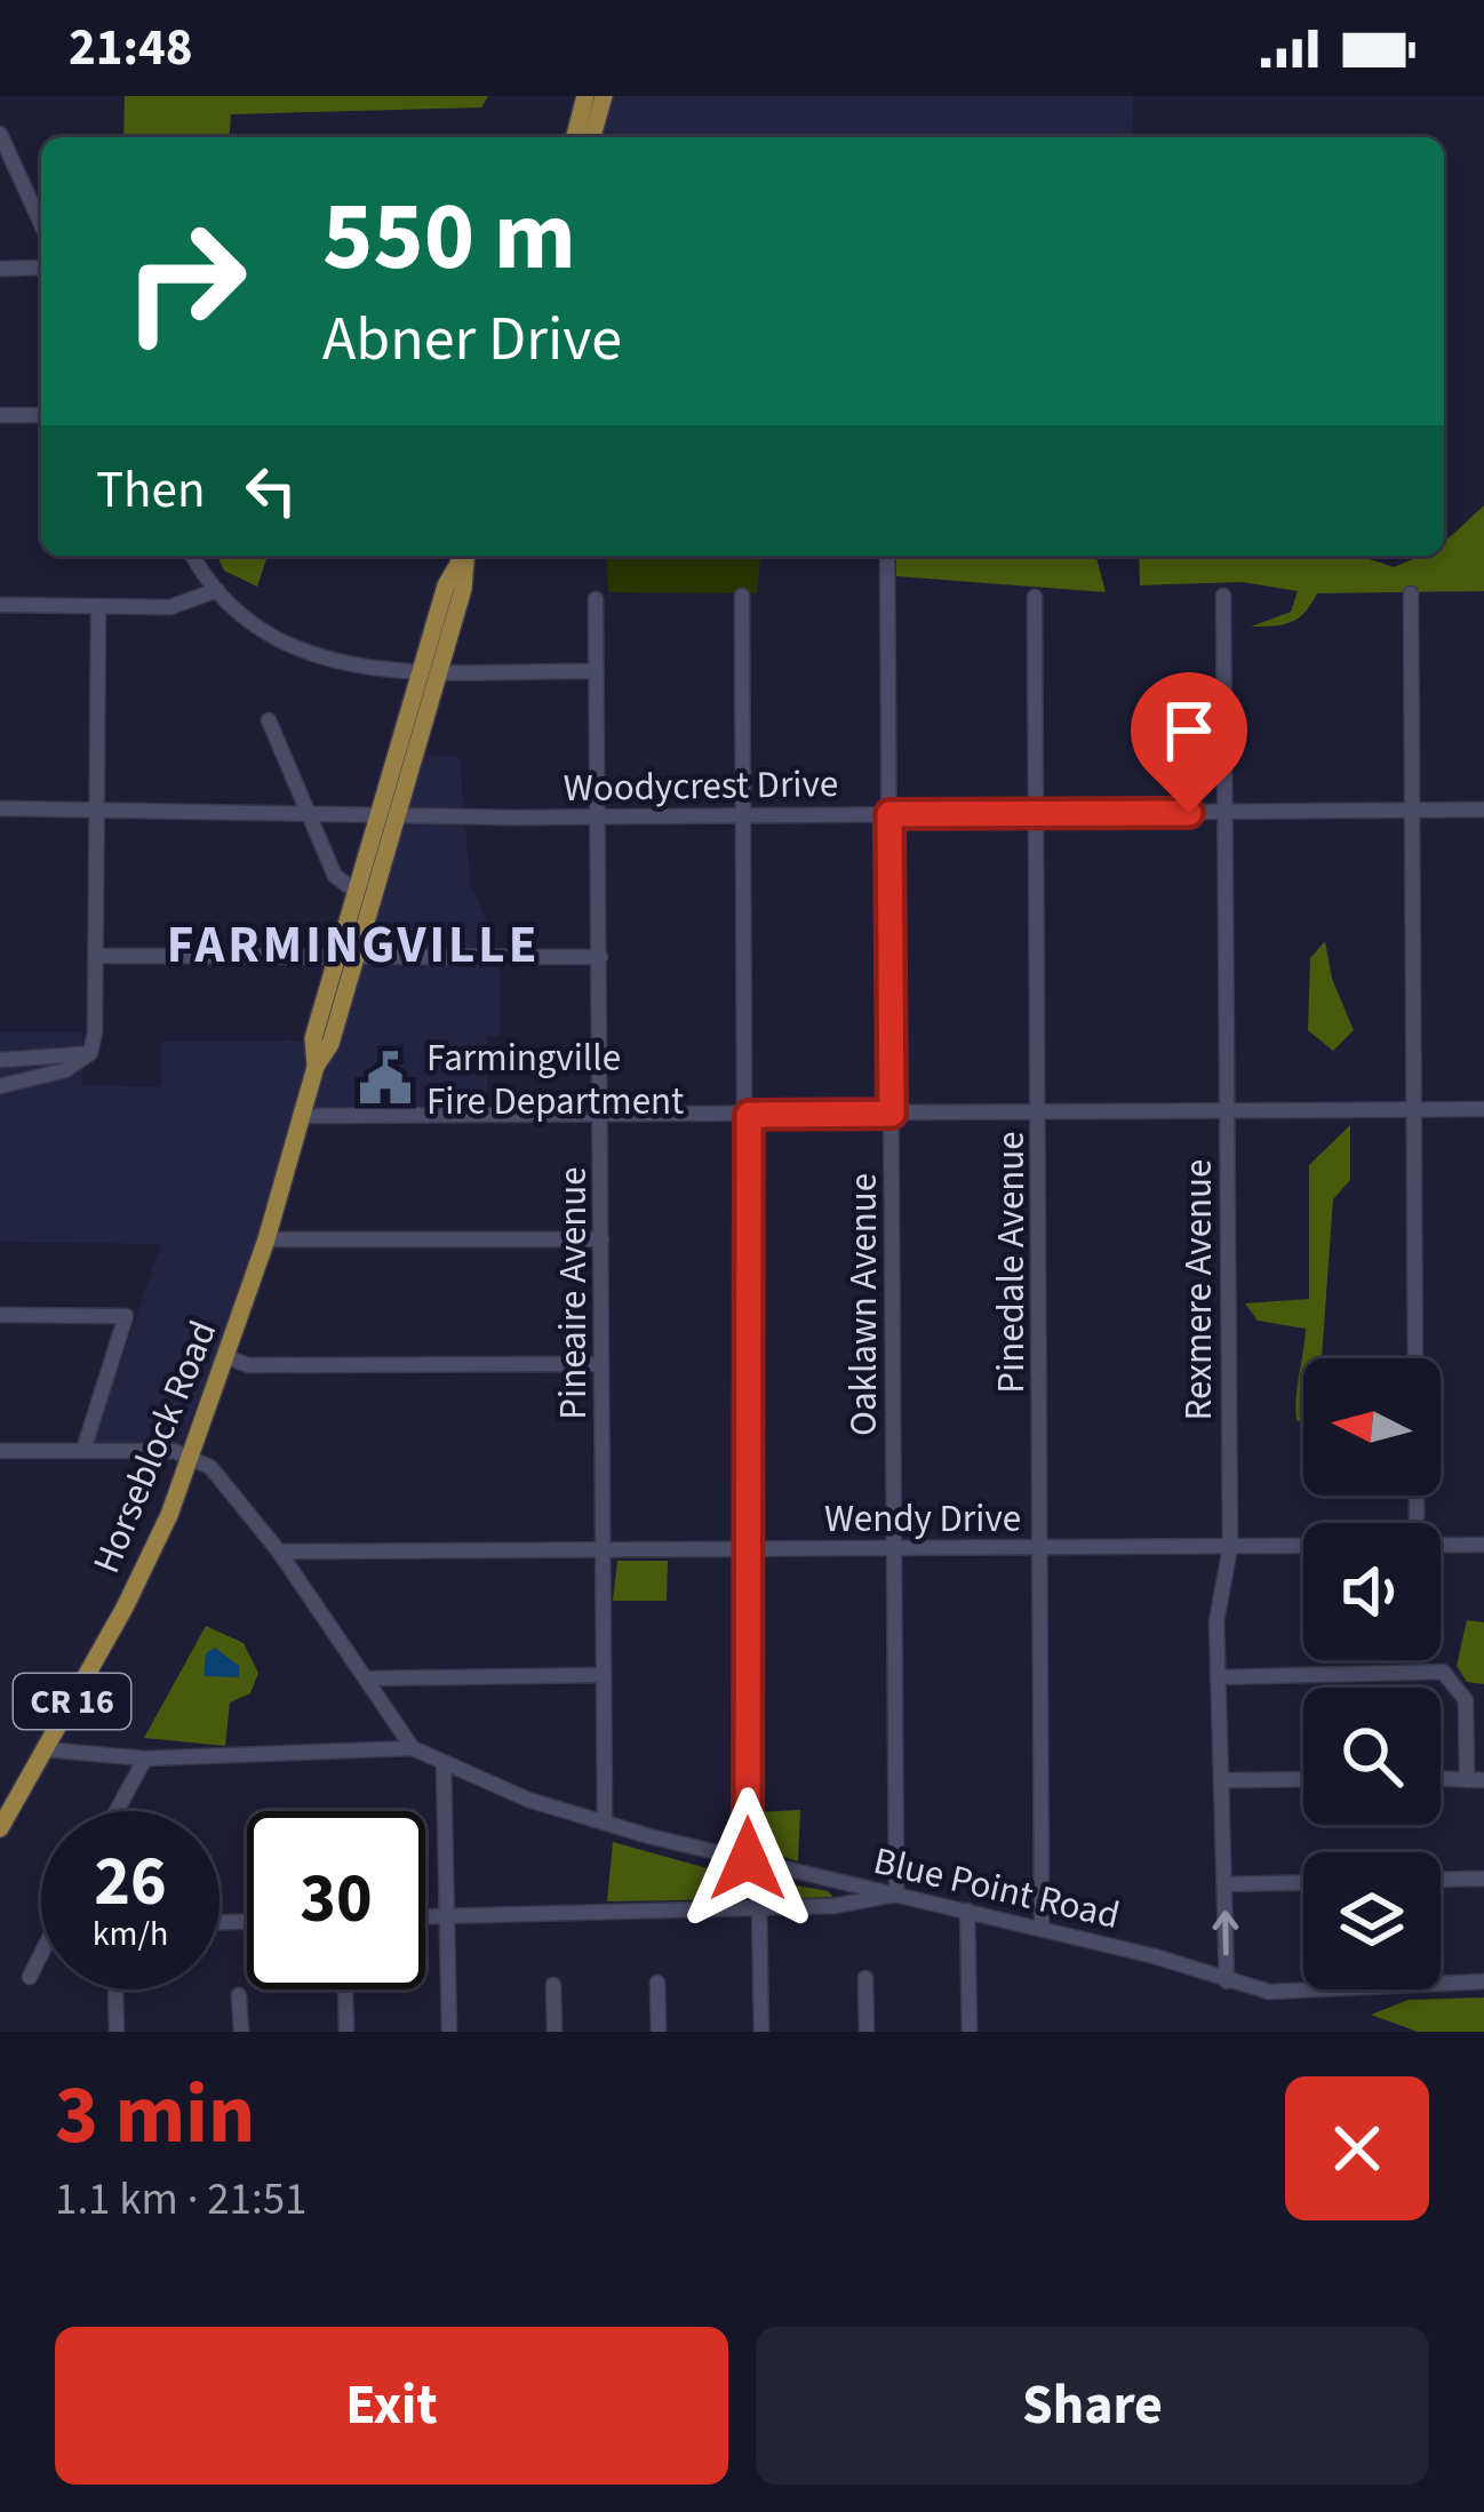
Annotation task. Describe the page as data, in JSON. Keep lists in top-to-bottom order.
{
  "streets": {
    "main road": ["Horseblock Road", "CR 16"],
    "street": [
      "Woodycrest Drive",
      "Pinedale Avenue",
      "Rexmere Avenue",
      "Pineaire Avenue",
      "Oaklawn Avenue",
      "Wendy Drive",
      "Blue Point Road"
    ]
  },
  "crossings": [
    ["Woodycrest Drive", "Pinedale Avenue"],
    ["Woodycrest Drive", "Rexmere Avenue"],
    ["Woodycrest Drive", "Pineaire Avenue"],
    ["Woodycrest Drive", "Oaklawn Avenue"],
    ["Woodycrest Drive", "Horseblock Road"],
    ["Pinedale Avenue", "Wendy Drive"],
    ["Pinedale Avenue", "Blue Point Road"],
    ["Rexmere Avenue", "Wendy Drive"],
    ["Rexmere Avenue", "Blue Point Road"],
    ["Pineaire Avenue", "Wendy Drive"],
    ["Pineaire Avenue", "Blue Point Road"],
    ["Oaklawn Avenue", "Wendy Drive"],
    ["Oaklawn Avenue", "Blue Point Road"],
    ["Horseblock Road", "Blue Point Road"],
    ["Wendy Drive", "Blue Point Road"]
  ],
  "districts": ["FARMINGVILLE"],
  "places": {
    "public building": ["Farmingville Fire Department"]
  },
  "north": "left",
  "page": {
    "status": "21:48",
    "turn": ["550 m", "Abner Drive"],
    "then": "Then",
    "speed": "26 km/h",
    "limit": "30",
    "heading": ["3 min", "1.1 km · 21:51"],
    "buttons": ["Exit", "Share"]
  }
}
